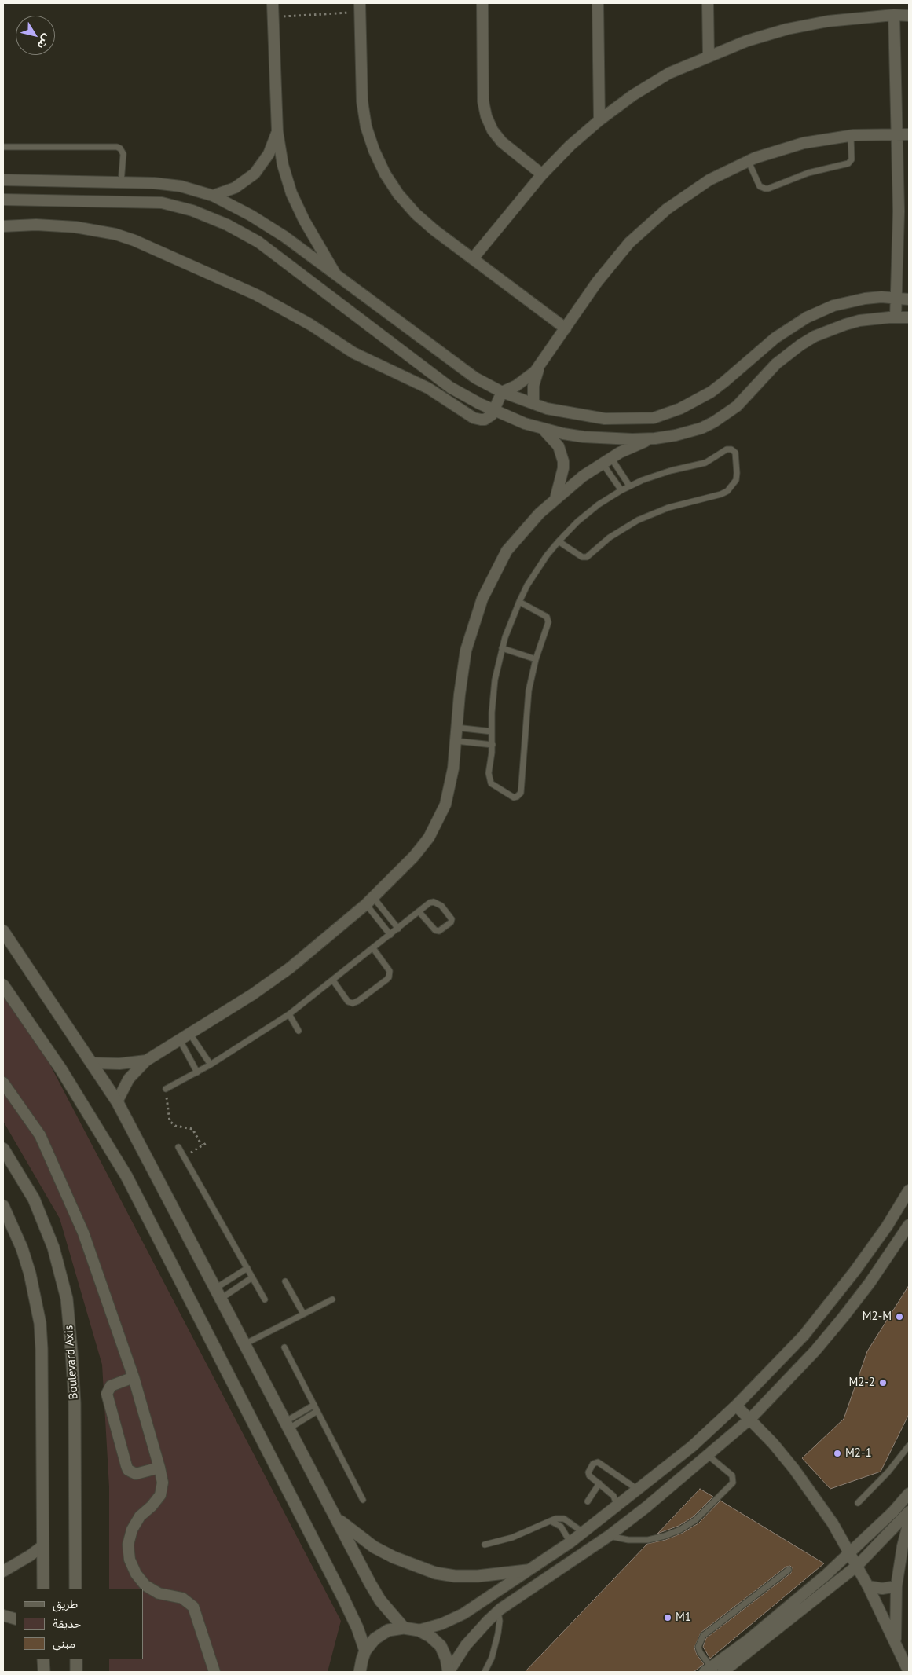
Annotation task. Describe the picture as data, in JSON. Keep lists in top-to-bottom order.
{
  "streets": {
    "street": ["Boulevard Axis"]
  },
  "places": [
    "M2-M",
    "M2-2",
    "M2-1",
    "M1"
  ],
  "legend": ["طريق", "حديقة", "مبنى"],
  "north": "bottom right"
}
